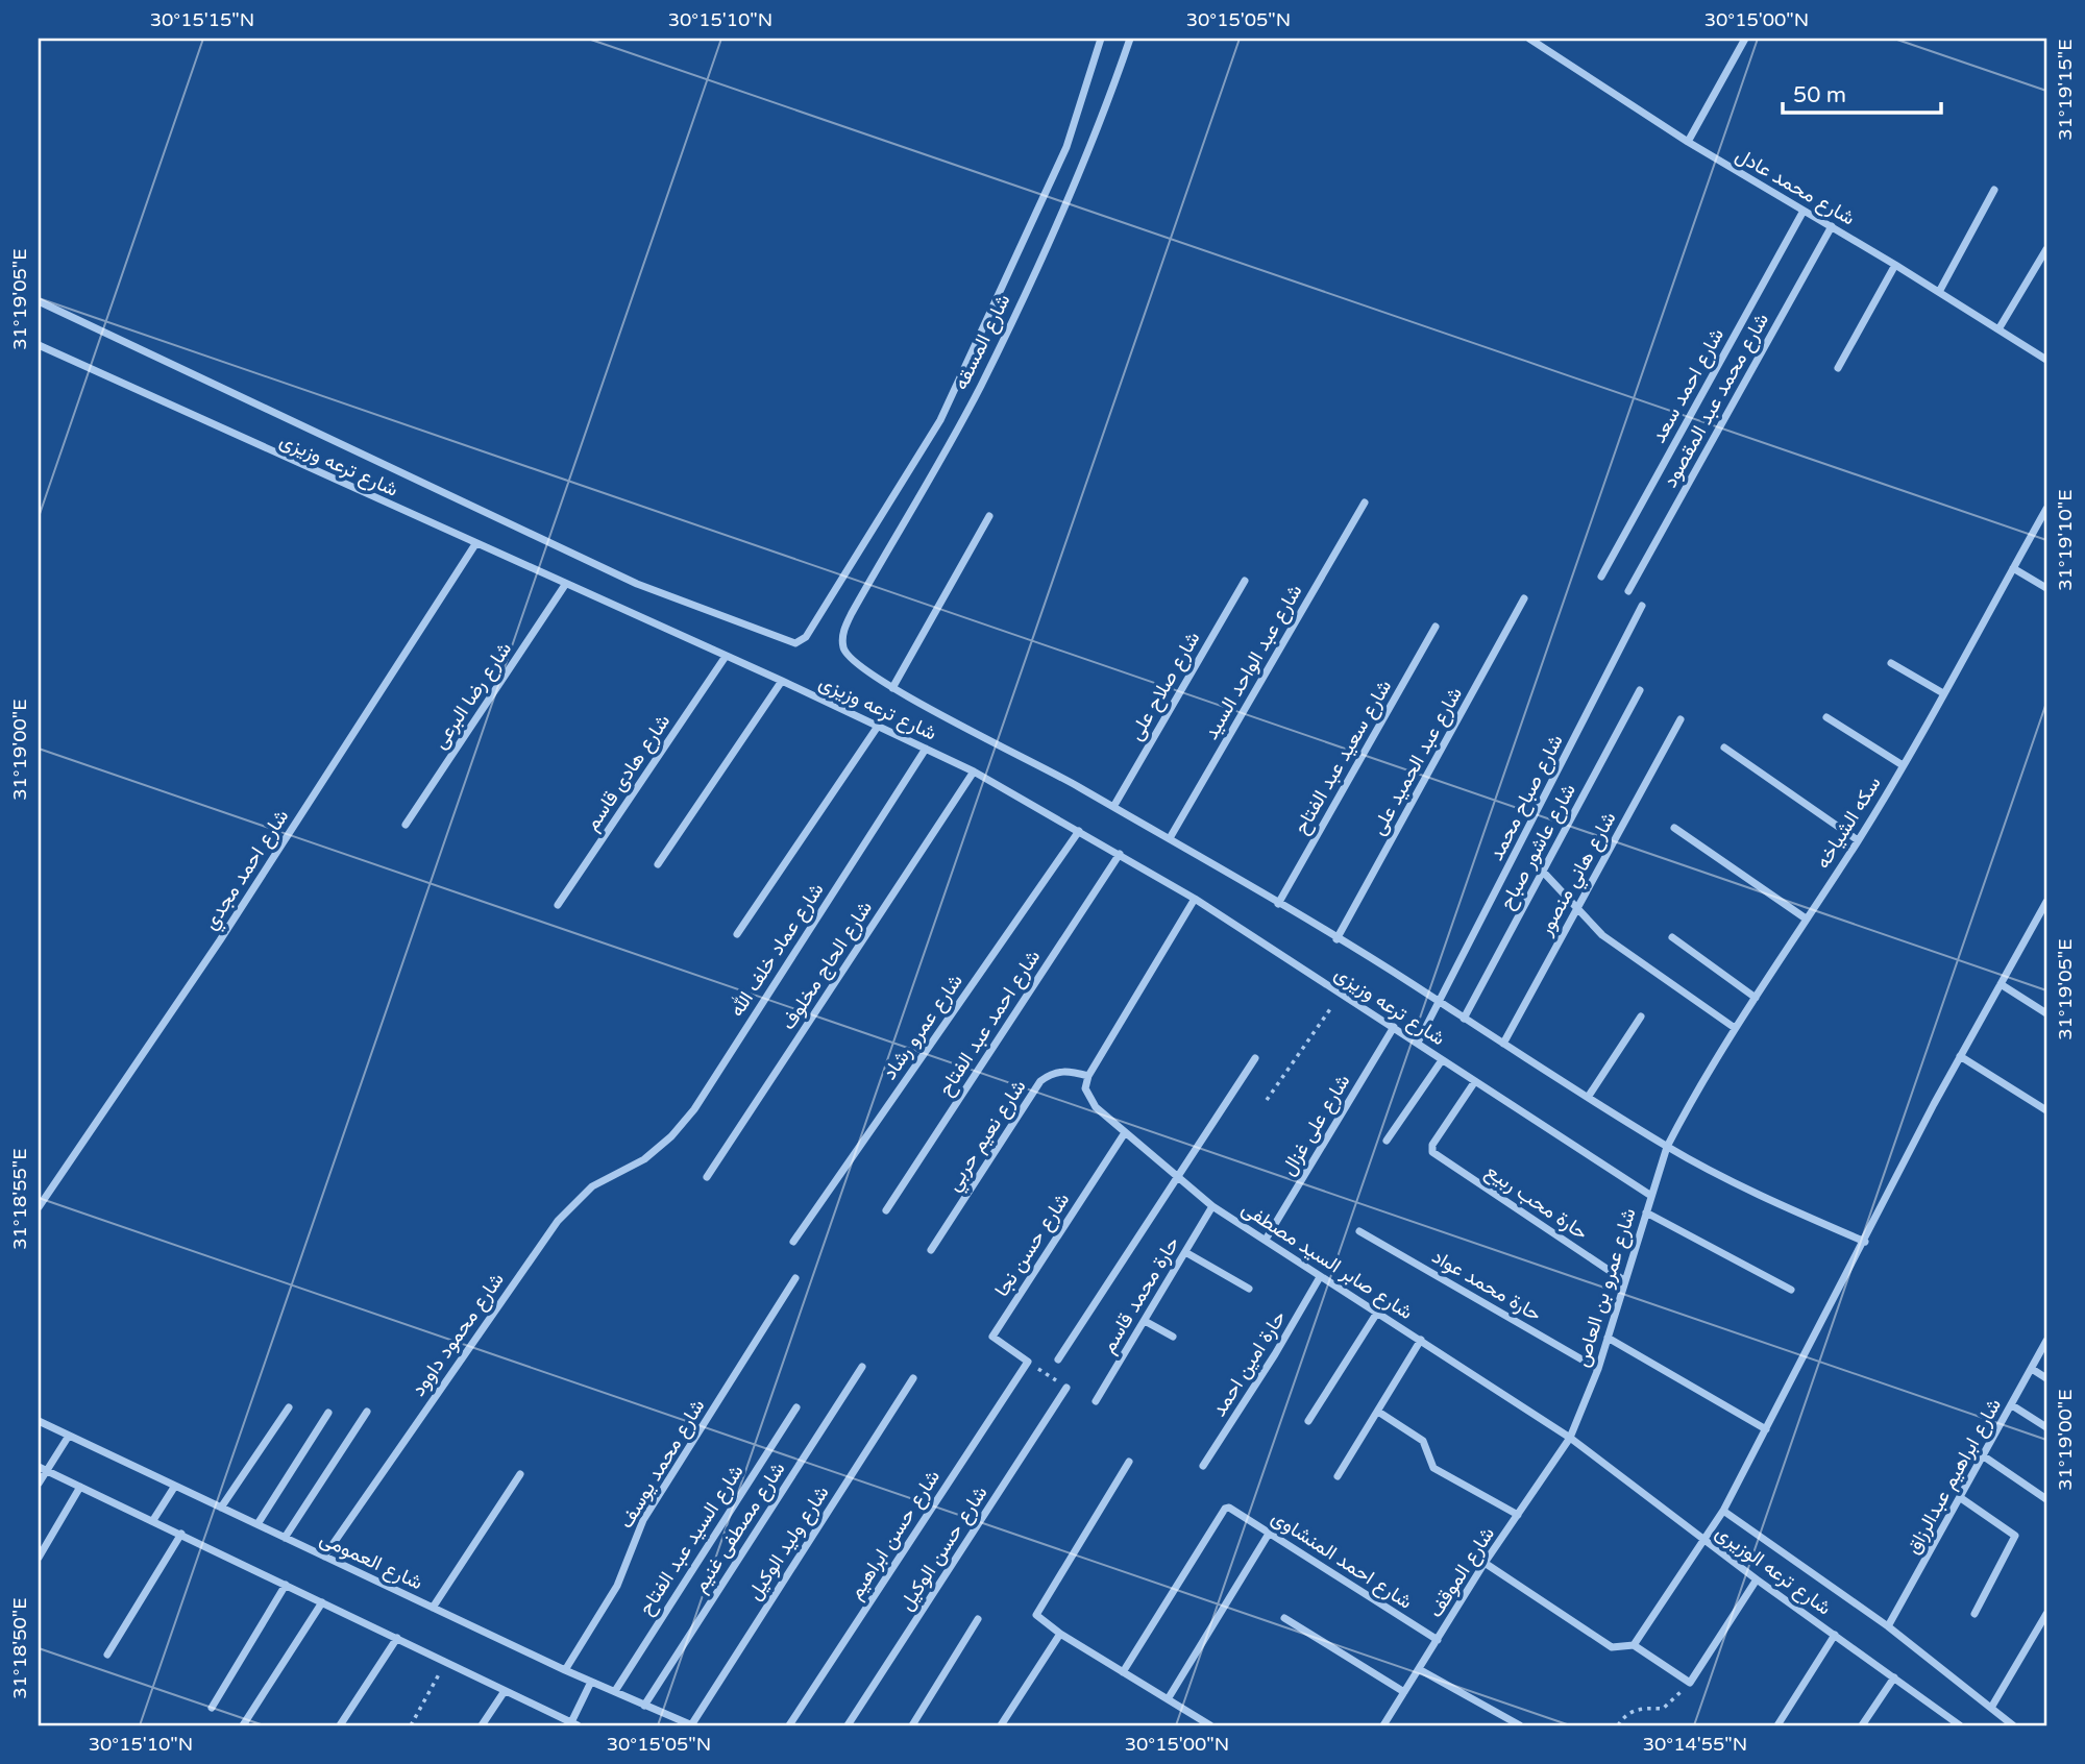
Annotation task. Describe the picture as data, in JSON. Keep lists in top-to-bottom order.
{
  "streets": {
    "street": [
      "شارع محمد عادل",
      "شارع المسقه",
      "شارع احمد سعد",
      "شارع محمد عبد المقصود",
      "شارع ترعه وزيزى",
      "شارع عبد الواحد السيد",
      "شارع صلاح على",
      "شارع رضا البرعى",
      "شارع سعيد عبد الفتاح",
      "شارع عبد الحميد على",
      "شارع هادى قاسم",
      "شارع صباح محمد",
      "سكه الشياخه",
      "شارع عاشور صباح",
      "شارع احمد مجدي",
      "شارع هاني منصور",
      "شارع عماد خلف الله",
      "شارع الحاج مخلوف",
      "شارع احمد عبد الفتاح",
      "شارع عمرو رشاد",
      "شارع على غزال",
      "شارع نعيم حربي",
      "حارة محب ربيع",
      "شارع حسن نجا",
      "شارع صابر السيد مصطفى",
      "حارة محمد عواد",
      "شارع عمرو بن العاص",
      "حارة محمد قاسم",
      "شارع محمود داوود",
      "حارة امين احمد",
      "شارع محمد يوسف",
      "شارع ابراهيم عبدالرزاق",
      "شارع مصطفى غنيم",
      "شارع حسن ابراهيم",
      "شارع السيد عبد الفتاح",
      "شارع وليد الوكيل",
      "شارع حسن الوكيل",
      "شارع احمد المنشاوى",
      "شارع العمومى",
      "شارع ترعه الوزيرى",
      "شارع الموقف"
    ]
  },
  "crossings": [
    ["شارع محمد عادل", "شارع احمد سعد"],
    ["شارع محمد عادل", "شارع محمد عبد المقصود"],
    ["شارع المسقه", "شارع ترعه وزيزى"],
    ["شارع ترعه وزيزى", "شارع عبد الواحد السيد"],
    ["شارع ترعه وزيزى", "شارع صلاح على"],
    ["شارع ترعه وزيزى", "شارع رضا البرعى"],
    ["شارع ترعه وزيزى", "شارع سعيد عبد الفتاح"],
    ["شارع ترعه وزيزى", "شارع عبد الحميد على"],
    ["شارع ترعه وزيزى", "شارع هادى قاسم"],
    ["شارع ترعه وزيزى", "شارع صباح محمد"],
    ["شارع ترعه وزيزى", "سكه الشياخه"],
    ["شارع ترعه وزيزى", "شارع عاشور صباح"],
    ["شارع ترعه وزيزى", "شارع احمد مجدي"],
    ["شارع ترعه وزيزى", "شارع هاني منصور"],
    ["شارع ترعه وزيزى", "شارع عماد خلف الله"],
    ["شارع ترعه وزيزى", "شارع الحاج مخلوف"],
    ["شارع ترعه وزيزى", "شارع احمد عبد الفتاح"],
    ["شارع ترعه وزيزى", "شارع عمرو رشاد"],
    ["شارع ترعه وزيزى", "شارع على غزال"],
    ["شارع ترعه وزيزى", "حارة محب ربيع"],
    ["شارع ترعه وزيزى", "شارع عمرو بن العاص"],
    ["سكه الشياخه", "شارع عمرو بن العاص"],
    ["شارع عماد خلف الله", "شارع محمود داوود"],
    ["شارع على غزال", "شارع صابر السيد مصطفى"],
    ["شارع نعيم حربي", "شارع صابر السيد مصطفى"],
    ["حارة محب ربيع", "شارع عمرو بن العاص"],
    ["شارع حسن نجا", "شارع صابر السيد مصطفى"],
    ["شارع حسن نجا", "شارع حسن ابراهيم"],
    ["شارع صابر السيد مصطفى", "شارع عمرو بن العاص"],
    ["شارع صابر السيد مصطفى", "حارة محمد قاسم"],
    ["شارع صابر السيد مصطفى", "حارة امين احمد"],
    ["شارع صابر السيد مصطفى", "شارع ترعه الوزيرى"],
    ["شارع صابر السيد مصطفى", "شارع الموقف"],
    ["حارة محمد عواد", "شارع عمرو بن العاص"],
    ["شارع عمرو بن العاص", "شارع ترعه الوزيرى"],
    ["شارع عمرو بن العاص", "شارع الموقف"],
    ["شارع محمود داوود", "شارع العمومى"],
    ["شارع محمد يوسف", "شارع العمومى"],
    ["شارع ابراهيم عبدالرزاق", "شارع ترعه الوزيرى"],
    ["شارع مصطفى غنيم", "شارع العمومى"],
    ["شارع السيد عبد الفتاح", "شارع العمومى"],
    ["شارع وليد الوكيل", "شارع العمومى"],
    ["شارع احمد المنشاوى", "شارع الموقف"],
    ["شارع ترعه الوزيرى", "شارع الموقف"]
  ],
  "scale_bar": "50 m",
  "coordinates": [
    "30°15'15\"N",
    "30°15'10\"N",
    "30°15'05\"N",
    "30°15'00\"N",
    "31°19'15\"E",
    "31°19'05\"E",
    "31°19'10\"E",
    "31°19'00\"E",
    "31°18'55\"E",
    "31°18'50\"E",
    "30°14'55\"N"
  ]
}
